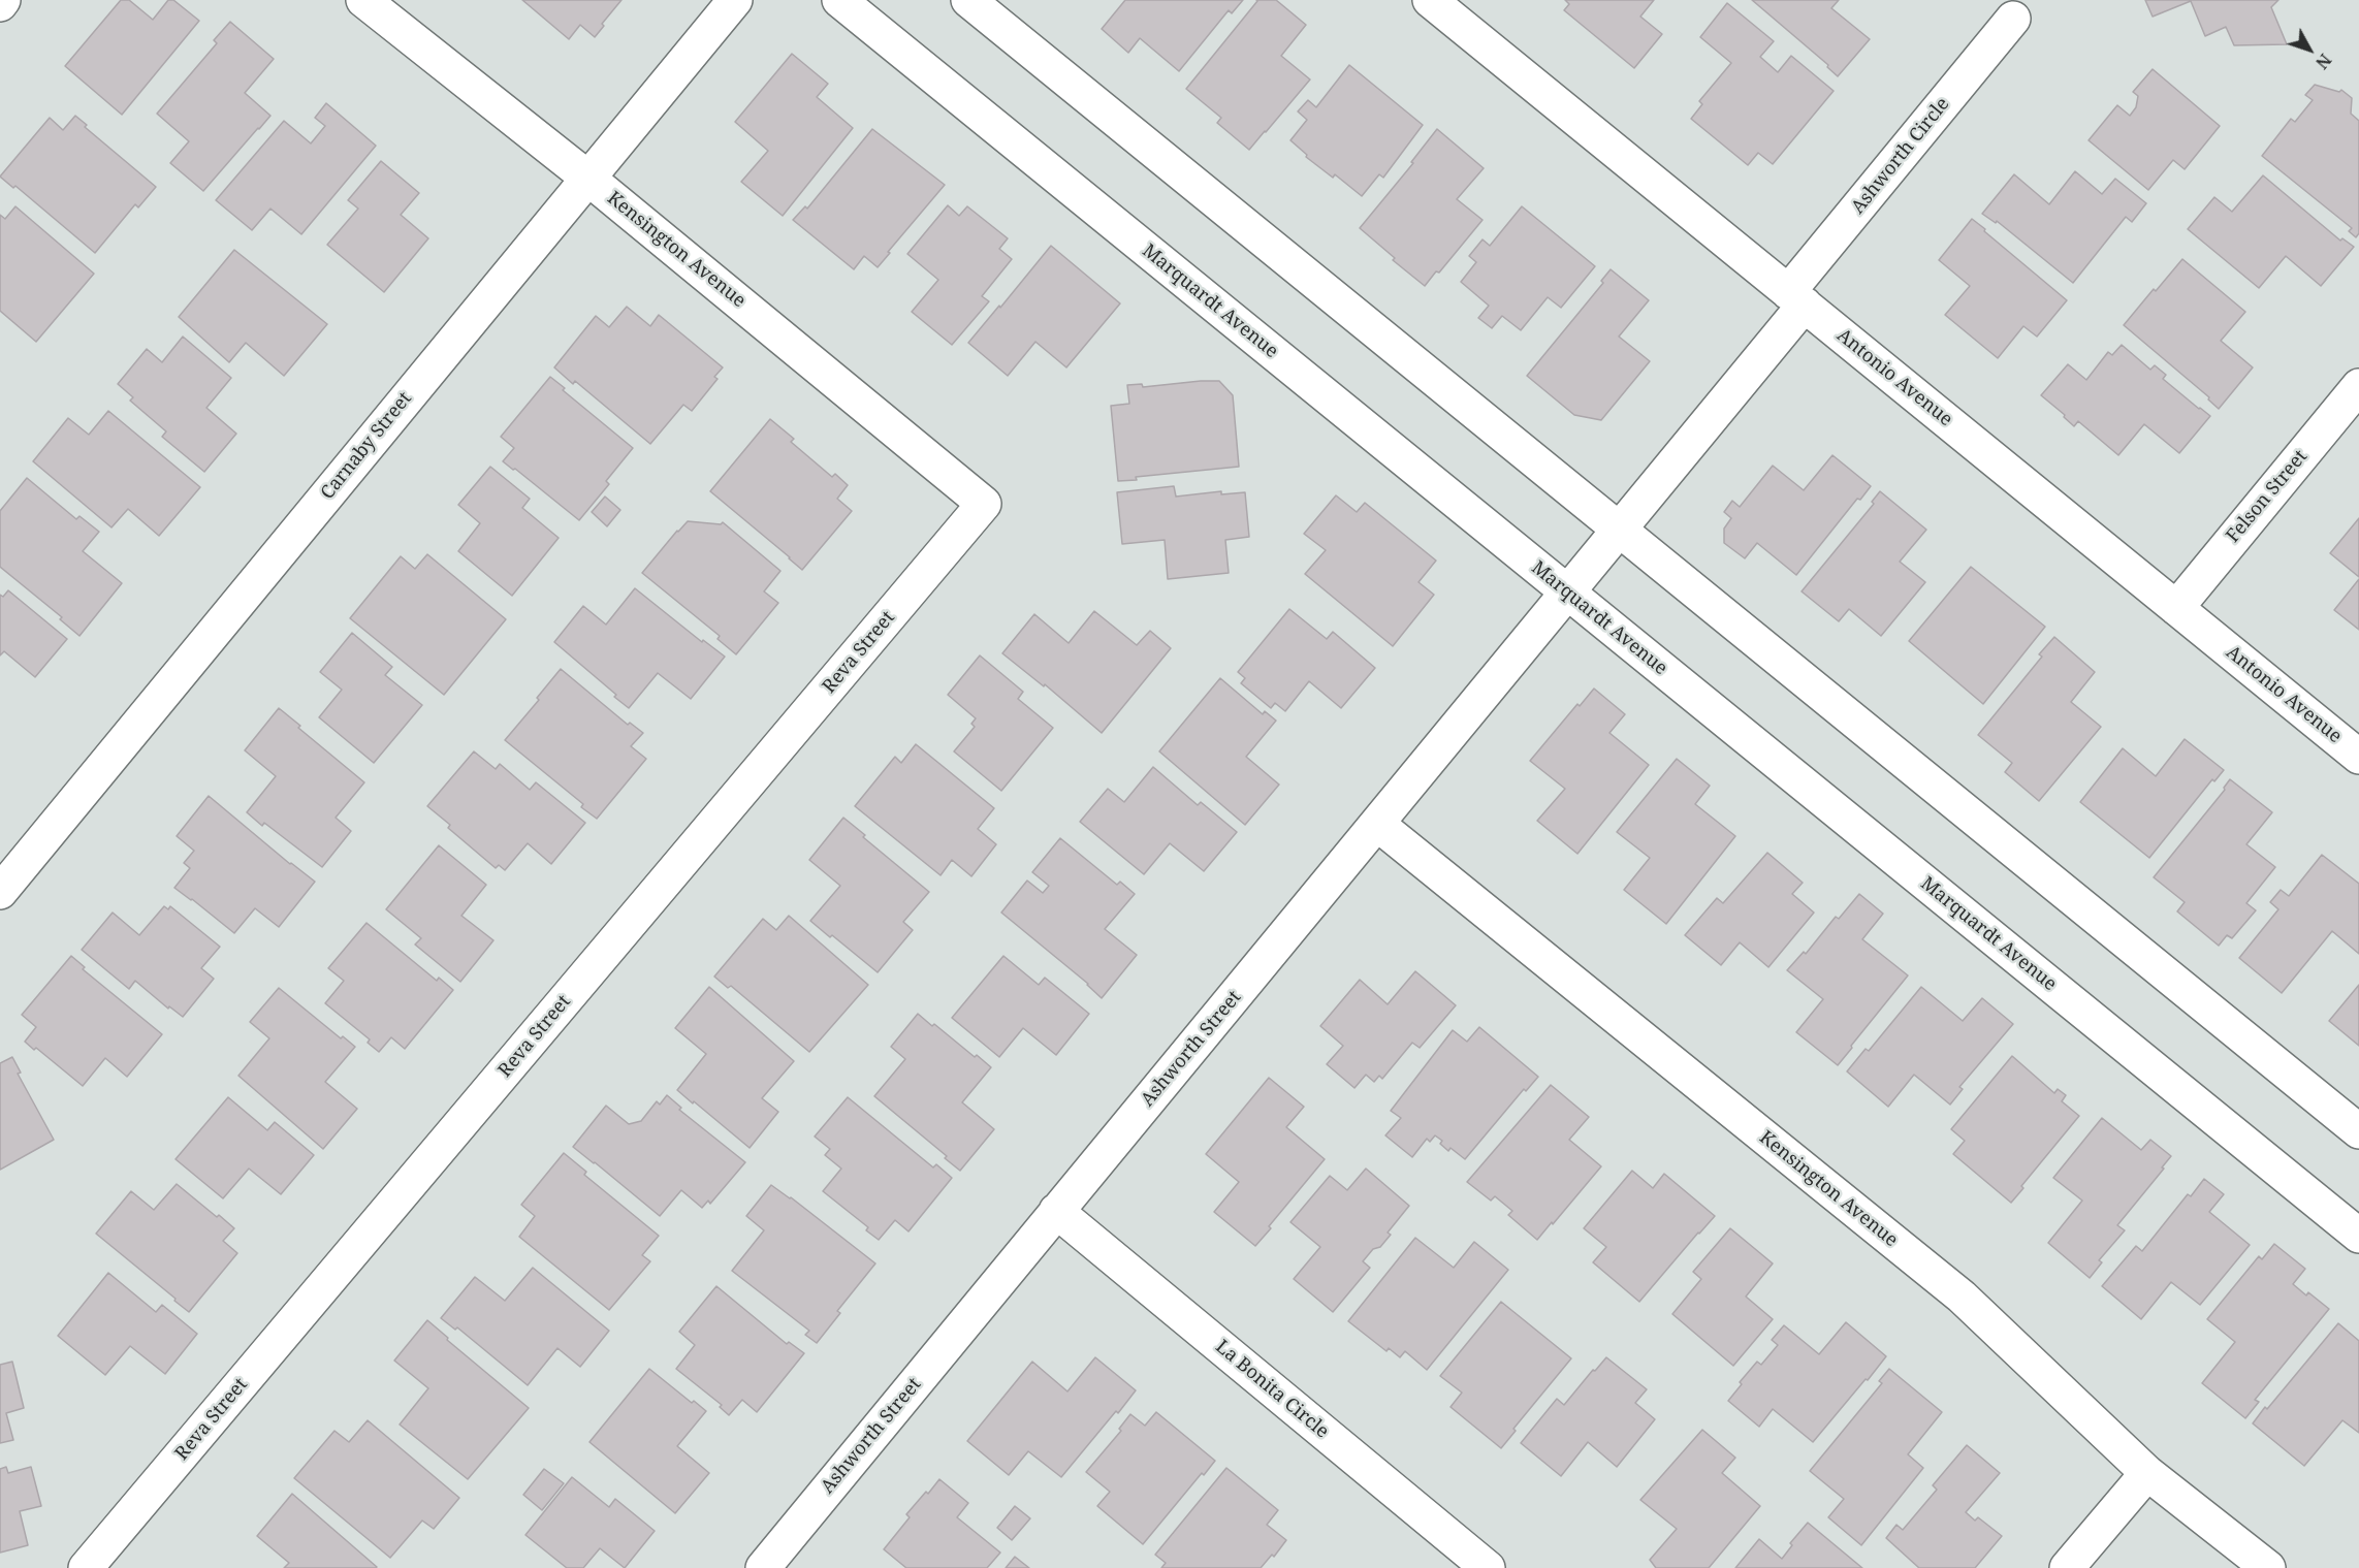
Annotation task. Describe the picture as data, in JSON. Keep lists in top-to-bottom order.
{
  "streets": {
    "street": [
      "Ashworth Circle",
      "Kensington Avenue",
      "Marquardt Avenue",
      "Antonio Avenue",
      "Carnaby Street",
      "Felson Street",
      "Reva Street",
      "Ashworth Street",
      "La Bonita Circle"
    ]
  },
  "crossings": [
    ["Ashworth Circle", "Antonio Avenue"],
    ["Ashworth Circle", "Ashworth Street"],
    ["Kensington Avenue", "Carnaby Street"],
    ["Kensington Avenue", "Reva Street"],
    ["Kensington Avenue", "Ashworth Street"],
    ["Marquardt Avenue", "Ashworth Street"],
    ["Antonio Avenue", "Felson Street"],
    ["Ashworth Street", "La Bonita Circle"]
  ],
  "north": "bottom right"
}
